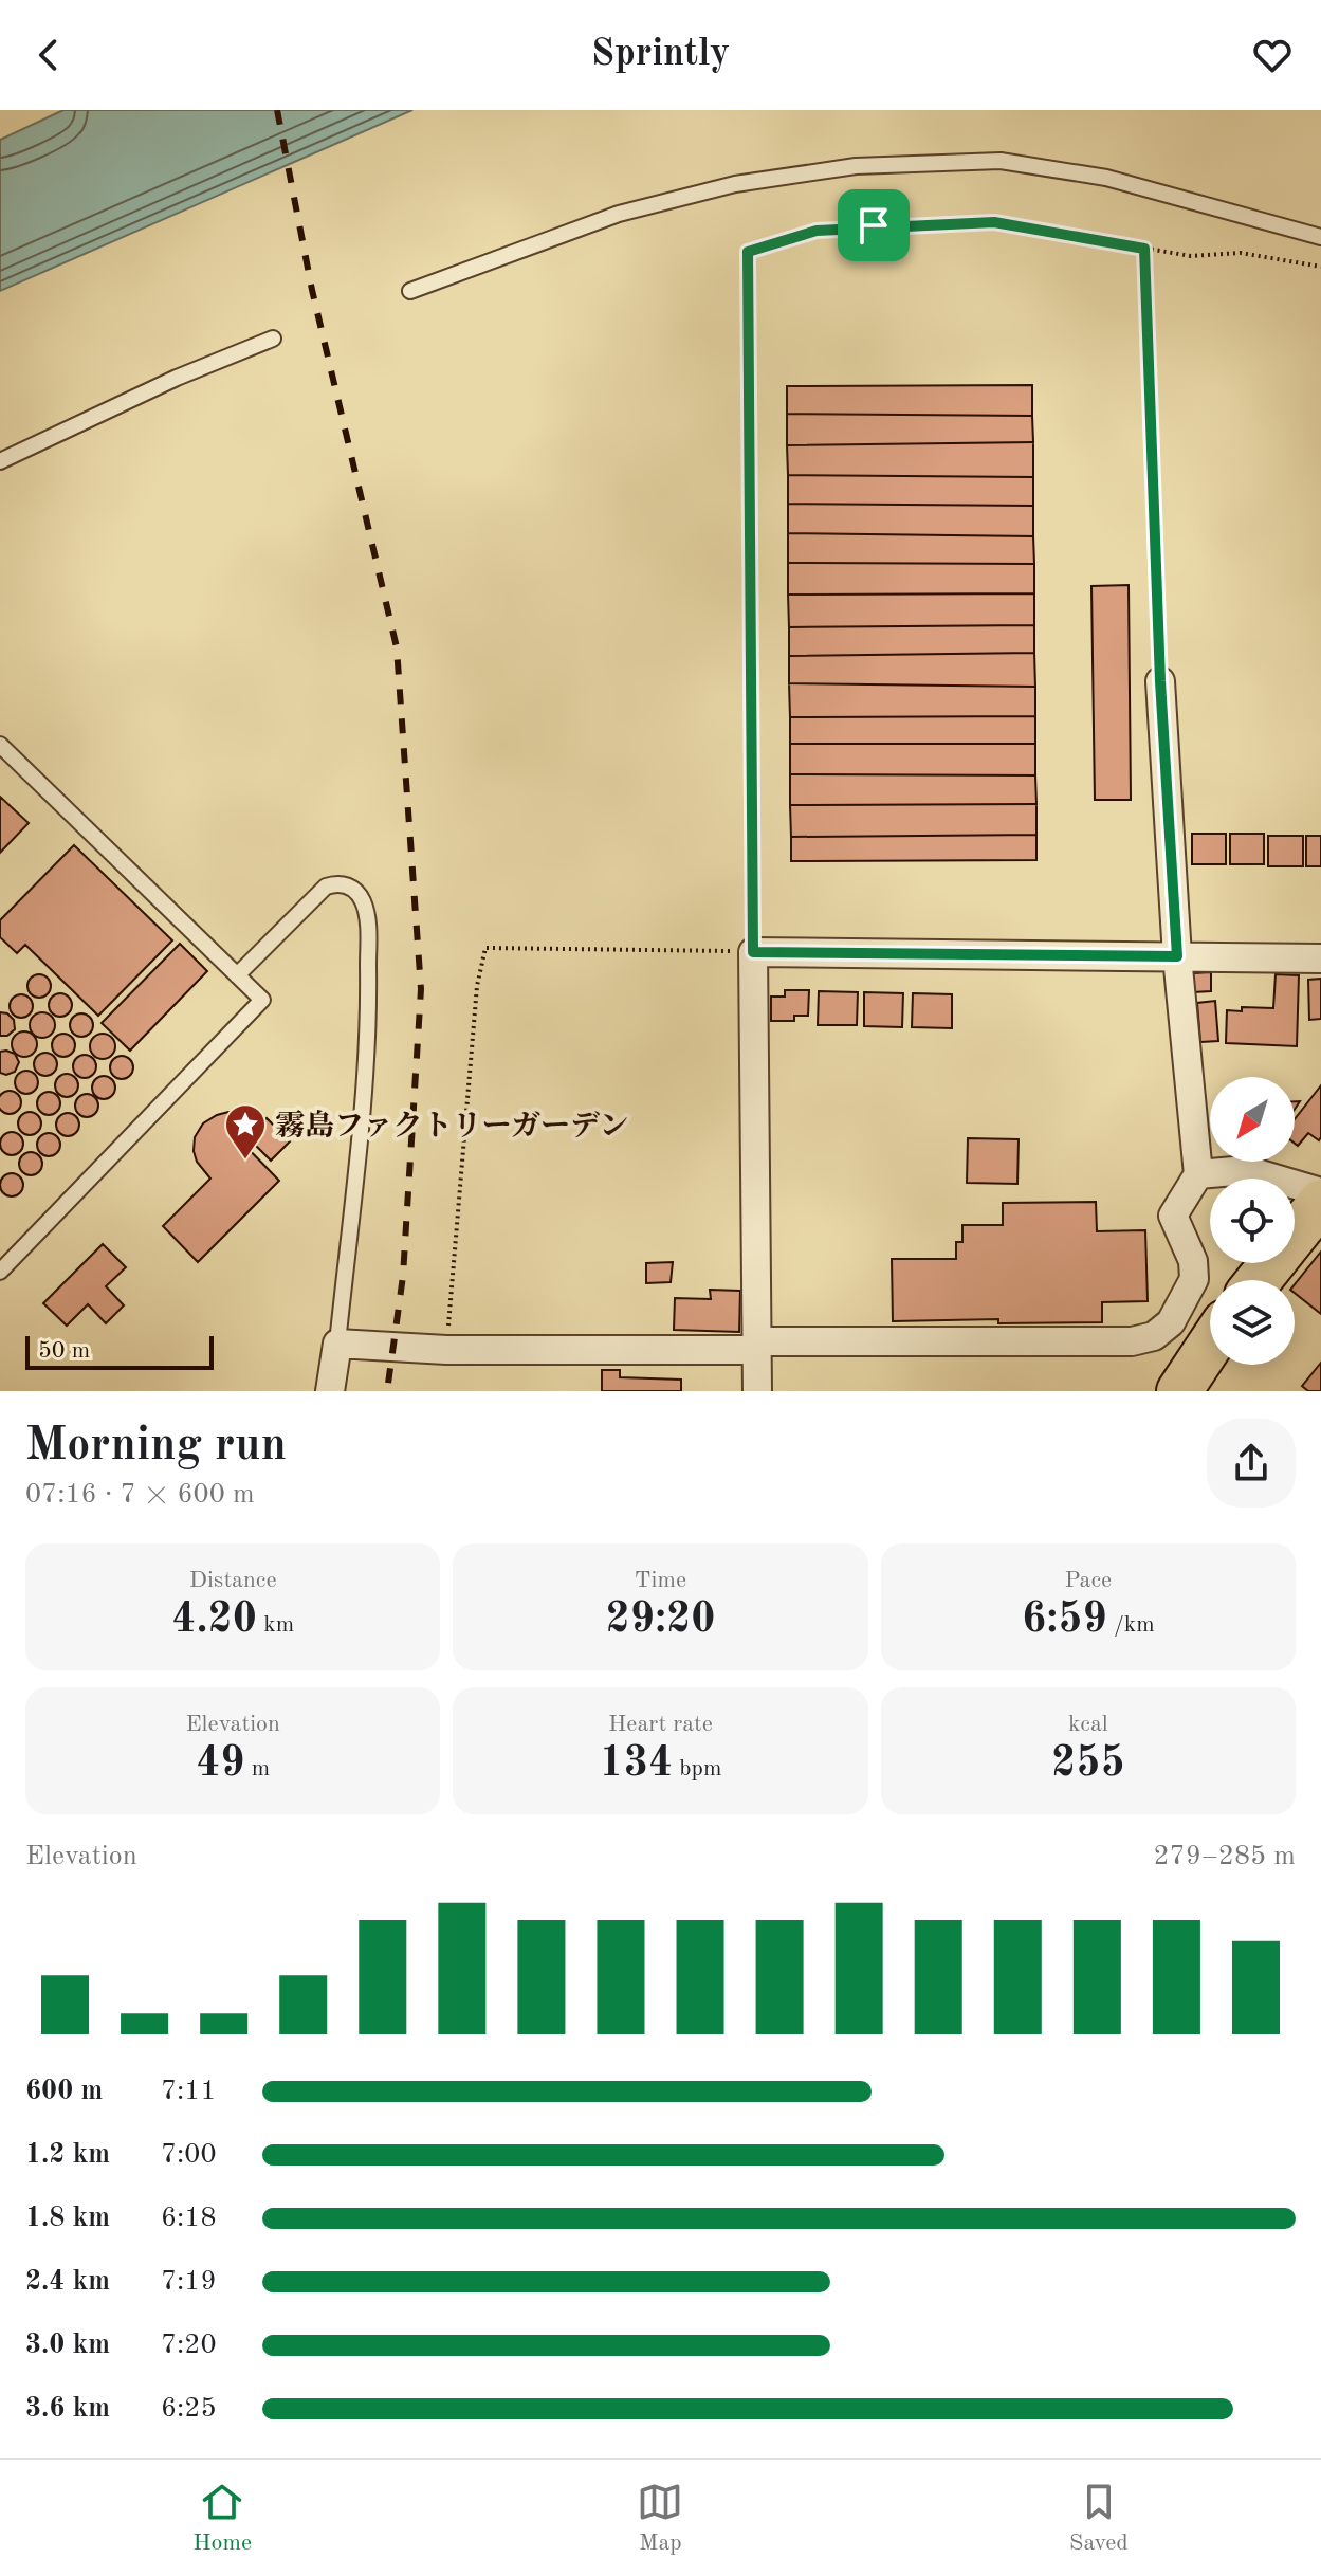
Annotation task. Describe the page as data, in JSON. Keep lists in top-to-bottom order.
{
  "places": {
    "place": ["霧島ファクトリーガーデン"]
  },
  "scale_bar": "50 m",
  "north": "bottom left",
  "page": {
    "header": "Sprintly",
    "scale": "50 m",
    "heading": ["Morning run", "07:16 · 7 × 600 m"],
    "stats": [
      ["Distance", "4.20 km"],
      ["Time", "29:20"],
      ["Pace", "6:59 /km"],
      ["Elevation", "49 m"],
      ["Heart rate", "134 bpm"],
      ["kcal", "255"]
    ],
    "chart": ["Elevation", "279–285 m"],
    "list": [
      {
        "name": "600 m",
        "note": "7:11"
      },
      {
        "name": "1.2 km",
        "note": "7:00"
      },
      {
        "name": "1.8 km",
        "note": "6:18"
      },
      {
        "name": "2.4 km",
        "note": "7:19"
      },
      {
        "name": "3.0 km",
        "note": "7:20"
      },
      {
        "name": "3.6 km",
        "note": "6:25"
      }
    ],
    "tabs": ["Home", "Map", "Saved"]
  }
}
